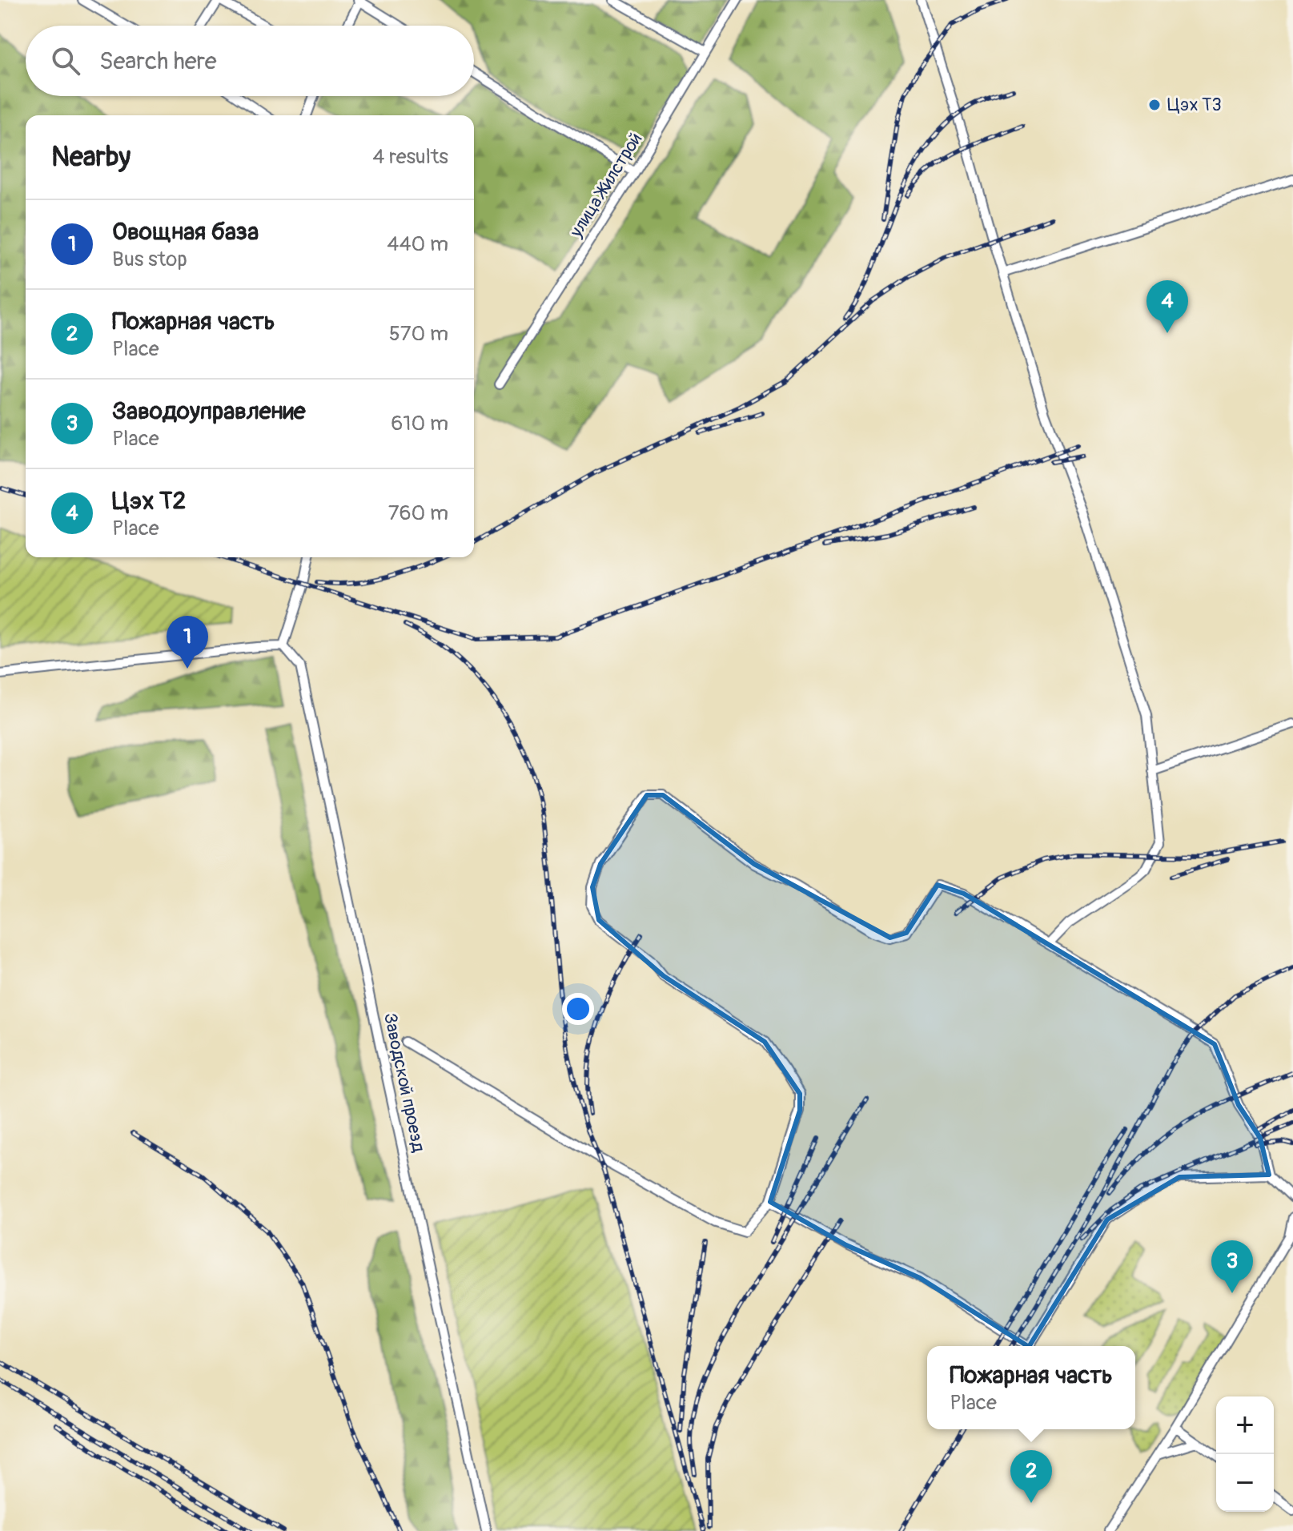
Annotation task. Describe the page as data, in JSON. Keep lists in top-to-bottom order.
{
  "streets": {
    "street": ["улица Жилстрой", "Заводской проезд"]
  },
  "places": ["Цэх Т3"],
  "page": {
    "search": "Search here",
    "heading": ["Nearby", "4 results"],
    "list": [
      {
        "mark": "1",
        "name": "Овощная база",
        "note": "Bus stop",
        "value": "440 m"
      },
      {
        "mark": "2",
        "name": "Пожарная часть",
        "note": "Place",
        "value": "570 m"
      },
      {
        "mark": "3",
        "name": "Заводоуправление",
        "note": "Place",
        "value": "610 m"
      },
      {
        "mark": "4",
        "name": "Цэх Т2",
        "note": "Place",
        "value": "760 m"
      }
    ],
    "pins": [
      "4",
      "1",
      "3",
      "2"
    ],
    "popup": ["Пожарная часть", "Place"],
    "map_buttons": ["+", "−"]
  }
}
